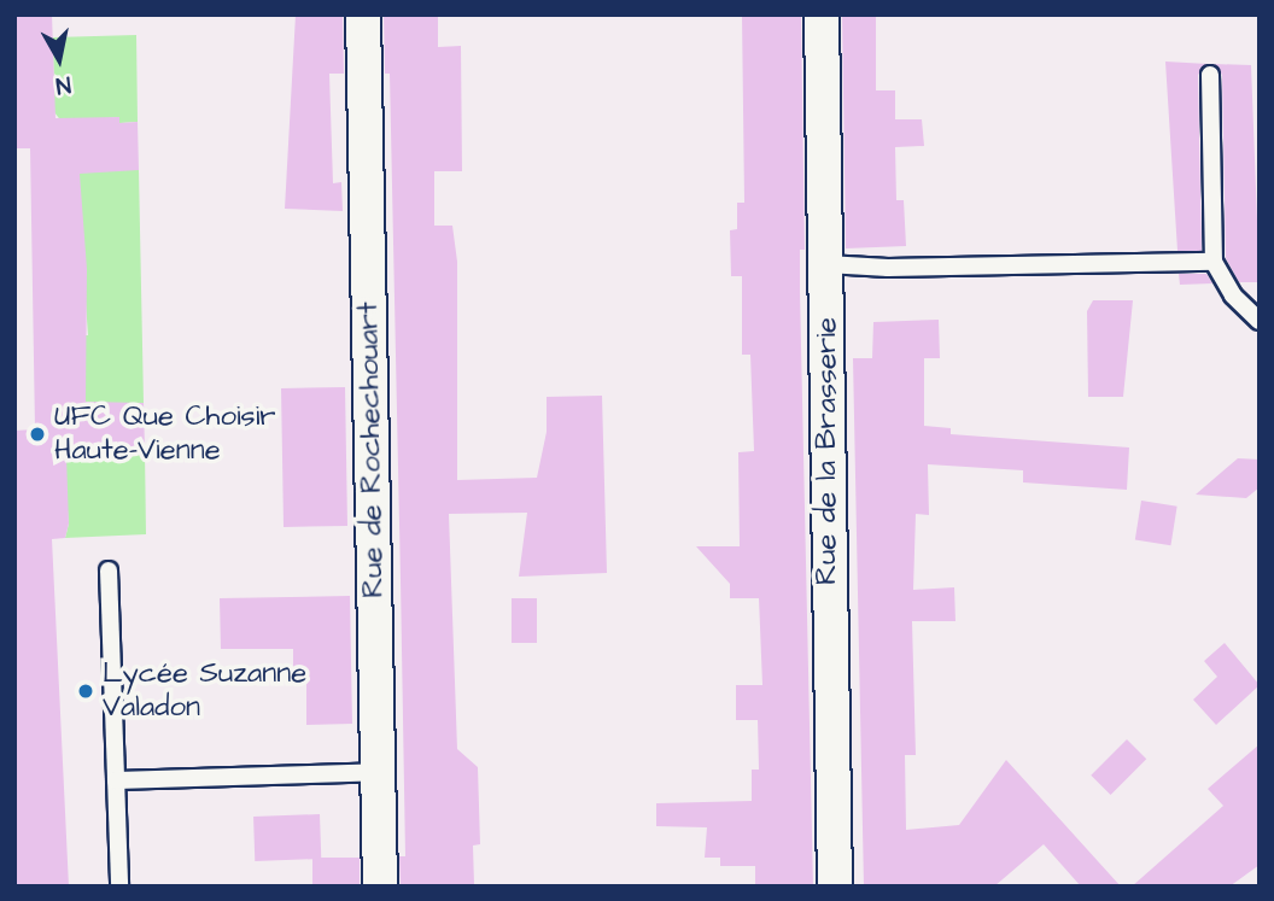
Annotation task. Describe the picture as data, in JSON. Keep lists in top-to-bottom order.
{
  "streets": {
    "street": ["Rue de Rochechouart", "Rue de la Brasserie"]
  },
  "places": ["UFC Que Choisir Haute-Vienne", "Lycée Suzanne Valadon"],
  "north": "bottom"
}
